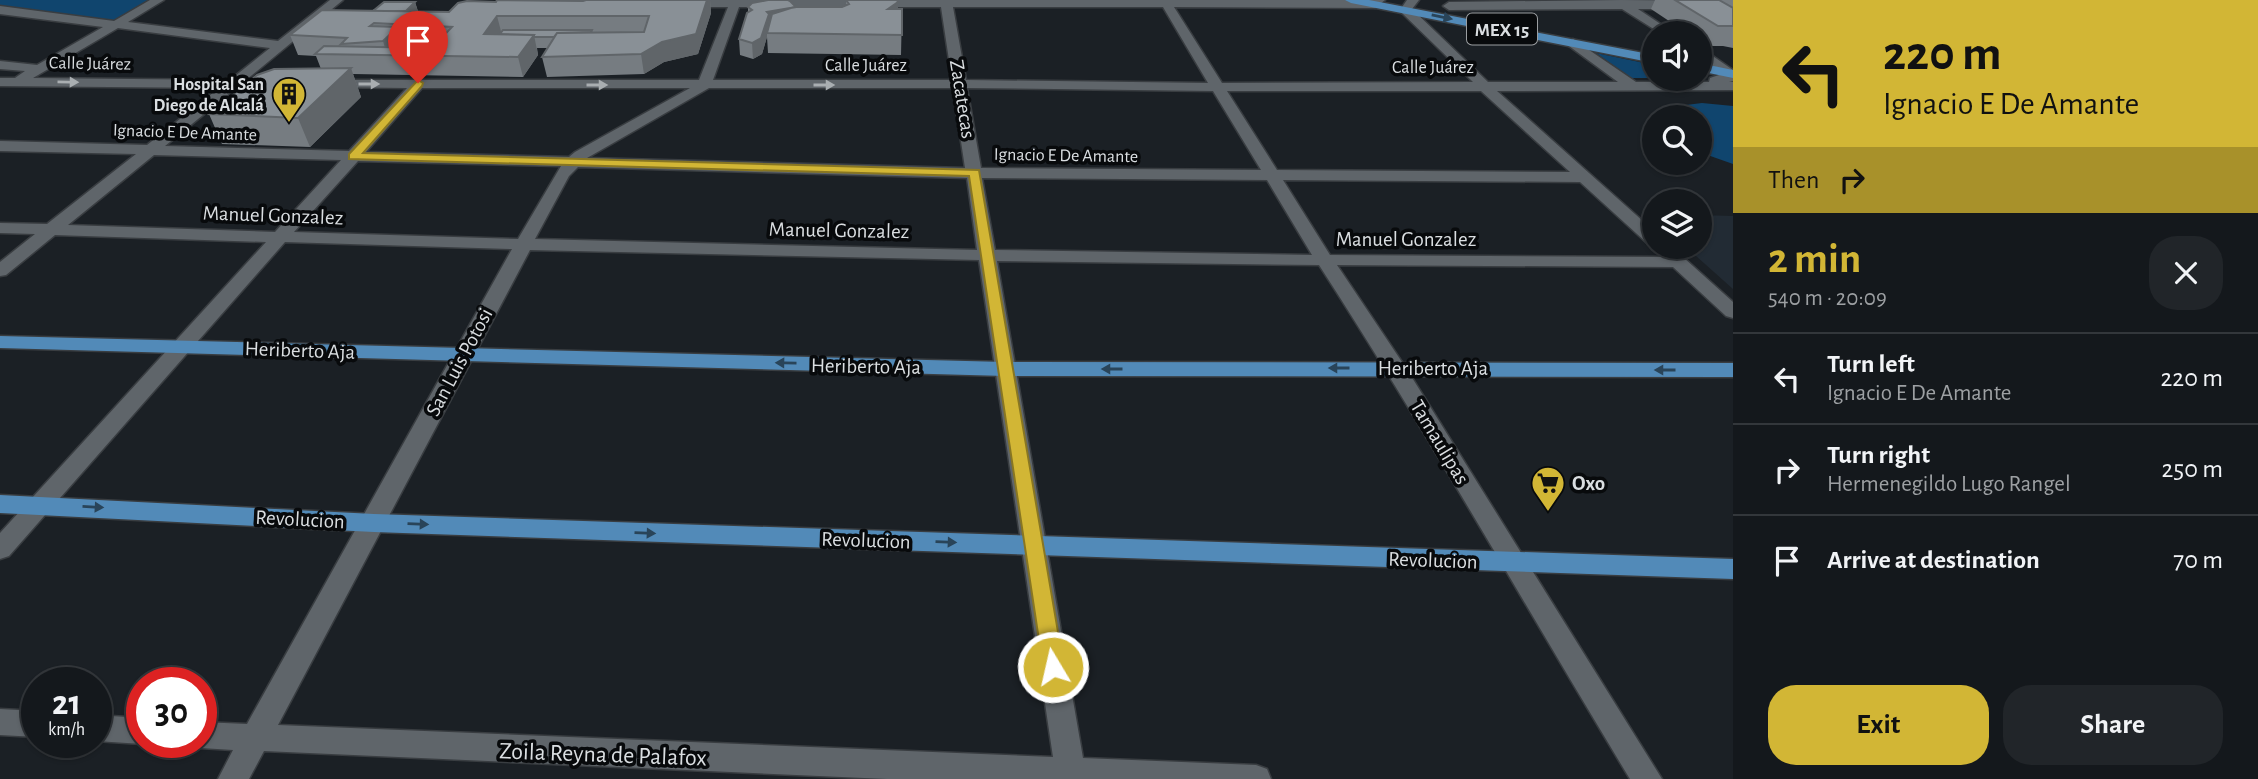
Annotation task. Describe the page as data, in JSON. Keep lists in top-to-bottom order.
{
  "streets": {
    "main road": ["MEX 15", "Heriberto Aja", "Revolucion"],
    "street": [
      "Calle Juárez",
      "Zacatecas",
      "Ignacio E De Amante",
      "Manuel Gonzalez",
      "San Luis Potosi",
      "Tamaulipas",
      "Zoila Reyna de Palafox"
    ]
  },
  "crossings": [
    ["Calle Juárez", "Zacatecas"],
    ["Calle Juárez", "San Luis Potosi"],
    ["Calle Juárez", "Tamaulipas"],
    ["Zacatecas", "Ignacio E De Amante"],
    ["Zacatecas", "Manuel Gonzalez"],
    ["Zacatecas", "Heriberto Aja"],
    ["Zacatecas", "Revolucion"],
    ["Zacatecas", "Zoila Reyna de Palafox"],
    ["Ignacio E De Amante", "San Luis Potosi"],
    ["Ignacio E De Amante", "Tamaulipas"],
    ["Manuel Gonzalez", "San Luis Potosi"],
    ["Manuel Gonzalez", "Tamaulipas"],
    ["Heriberto Aja", "San Luis Potosi"],
    ["Heriberto Aja", "Tamaulipas"],
    ["San Luis Potosi", "Revolucion"],
    ["San Luis Potosi", "Zoila Reyna de Palafox"],
    ["Tamaulipas", "Revolucion"]
  ],
  "one_way": ["Heriberto Aja", "Revolucion"],
  "places": {
    "building": ["Hospital San Diego de Alcalá"],
    "supermarket": ["Oxo"]
  },
  "page": {
    "turn": ["220 m", "Ignacio E De Amante"],
    "then": "Then",
    "heading": ["2 min", "540 m · 20:09"],
    "list": [
      {
        "name": "Turn left",
        "note": "Ignacio E De Amante",
        "value": "220 m"
      },
      {
        "name": "Turn right",
        "note": "Hermenegildo Lugo Rangel",
        "value": "250 m"
      },
      {
        "name": "Arrive at destination",
        "value": "70 m"
      }
    ],
    "speed": "21 km/h",
    "limit": "30",
    "buttons": ["Exit", "Share"]
  }
}
